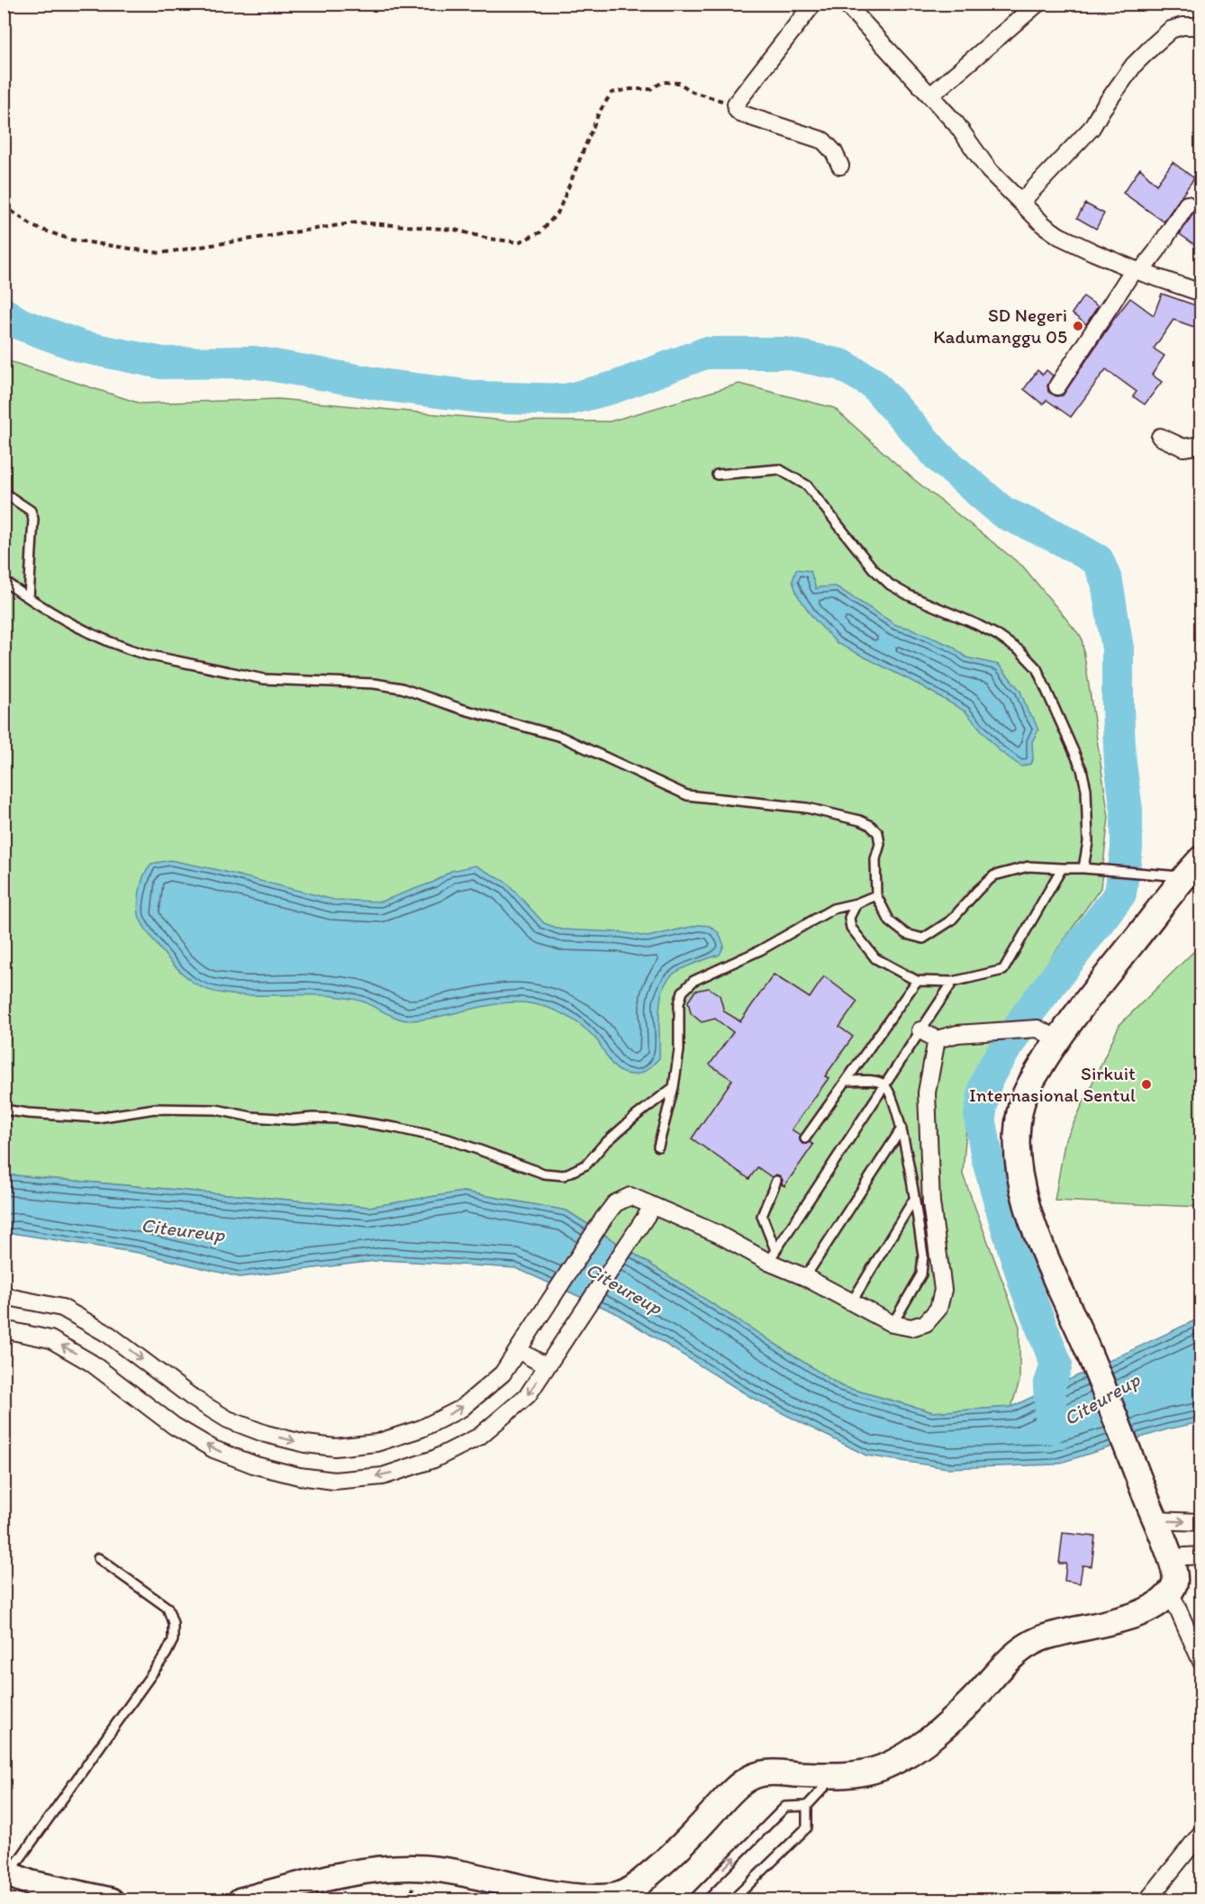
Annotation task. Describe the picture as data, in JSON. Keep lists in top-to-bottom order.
{
  "water": ["Citeureup"],
  "places": ["SD Negeri Kadumanggu 05", "Sirkuit Internasional Sentul"]
}
